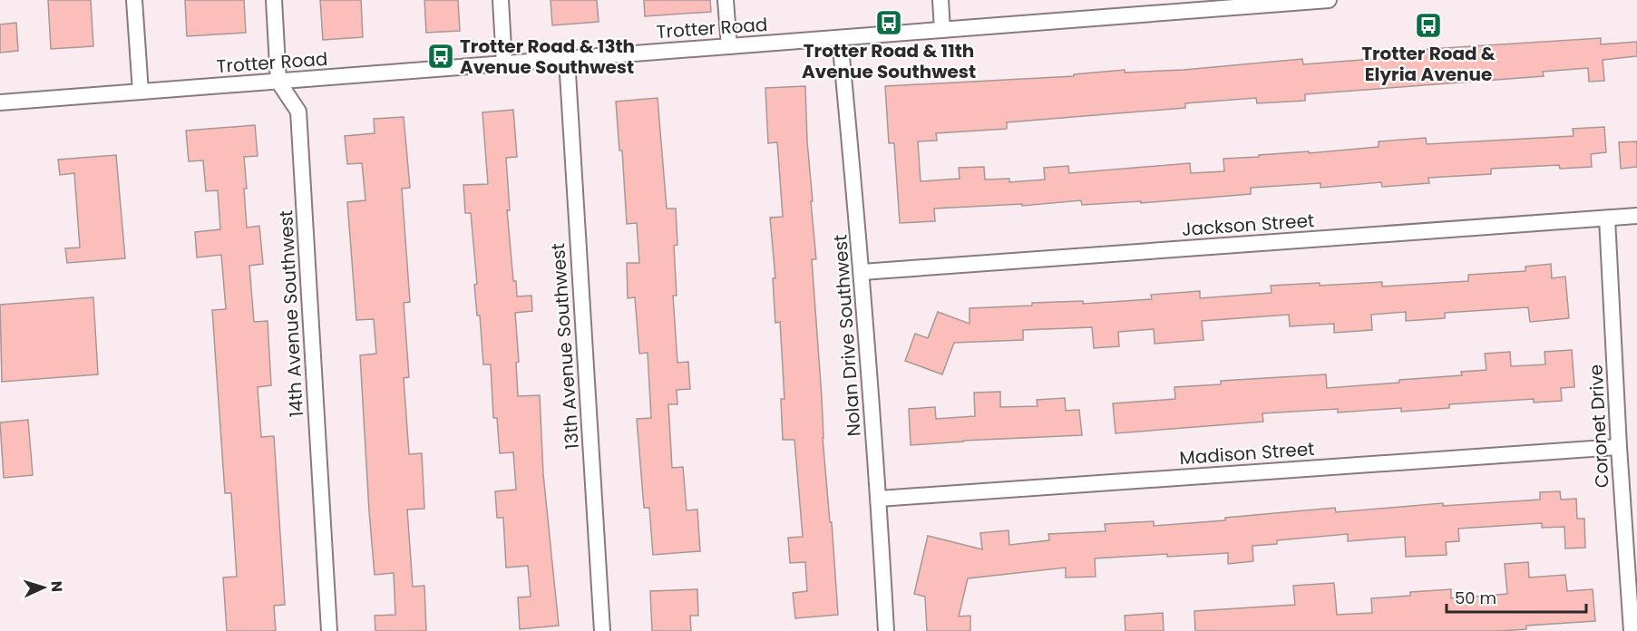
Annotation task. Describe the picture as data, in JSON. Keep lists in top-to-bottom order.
{
  "streets": {
    "street": [
      "Trotter Road",
      "Jackson Street",
      "14th Avenue Southwest",
      "Nolan Drive Southwest",
      "13th Avenue Southwest",
      "Coronet Drive",
      "Madison Street"
    ]
  },
  "crossings": [
    ["Trotter Road", "14th Avenue Southwest"],
    ["Trotter Road", "Nolan Drive Southwest"],
    ["Trotter Road", "13th Avenue Southwest"],
    ["Jackson Street", "Nolan Drive Southwest"],
    ["Jackson Street", "Coronet Drive"],
    ["Nolan Drive Southwest", "Madison Street"],
    ["Coronet Drive", "Madison Street"]
  ],
  "places": {
    "bus stop": ["Trotter Road & 11th Avenue Southwest", "Trotter Road & Elyria Avenue", "Trotter Road & 13th Avenue Southwest"]
  },
  "scale_bar": "50 m",
  "north": "right"
}
